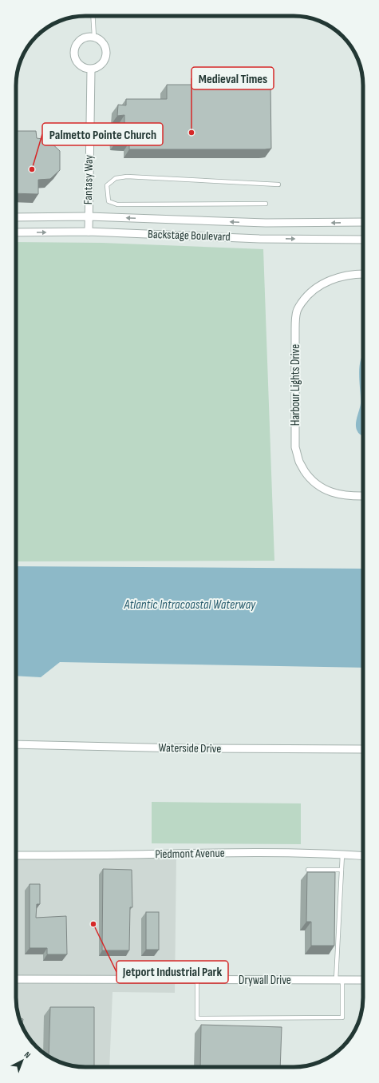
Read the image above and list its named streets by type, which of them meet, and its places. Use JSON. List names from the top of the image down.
{
  "streets": {
    "street": [
      "Fantasy Way",
      "Backstage Boulevard",
      "Harbour Lights Drive",
      "Waterside Drive",
      "Piedmont Avenue",
      "Drywall Drive"
    ]
  },
  "crossings": [
    ["Fantasy Way", "Backstage Boulevard"]
  ],
  "water": ["Atlantic Intracoastal Waterway"],
  "places": ["Medieval Times", "Palmetto Pointe Church", "Jetport Industrial Park"],
  "north": "top right"
}
